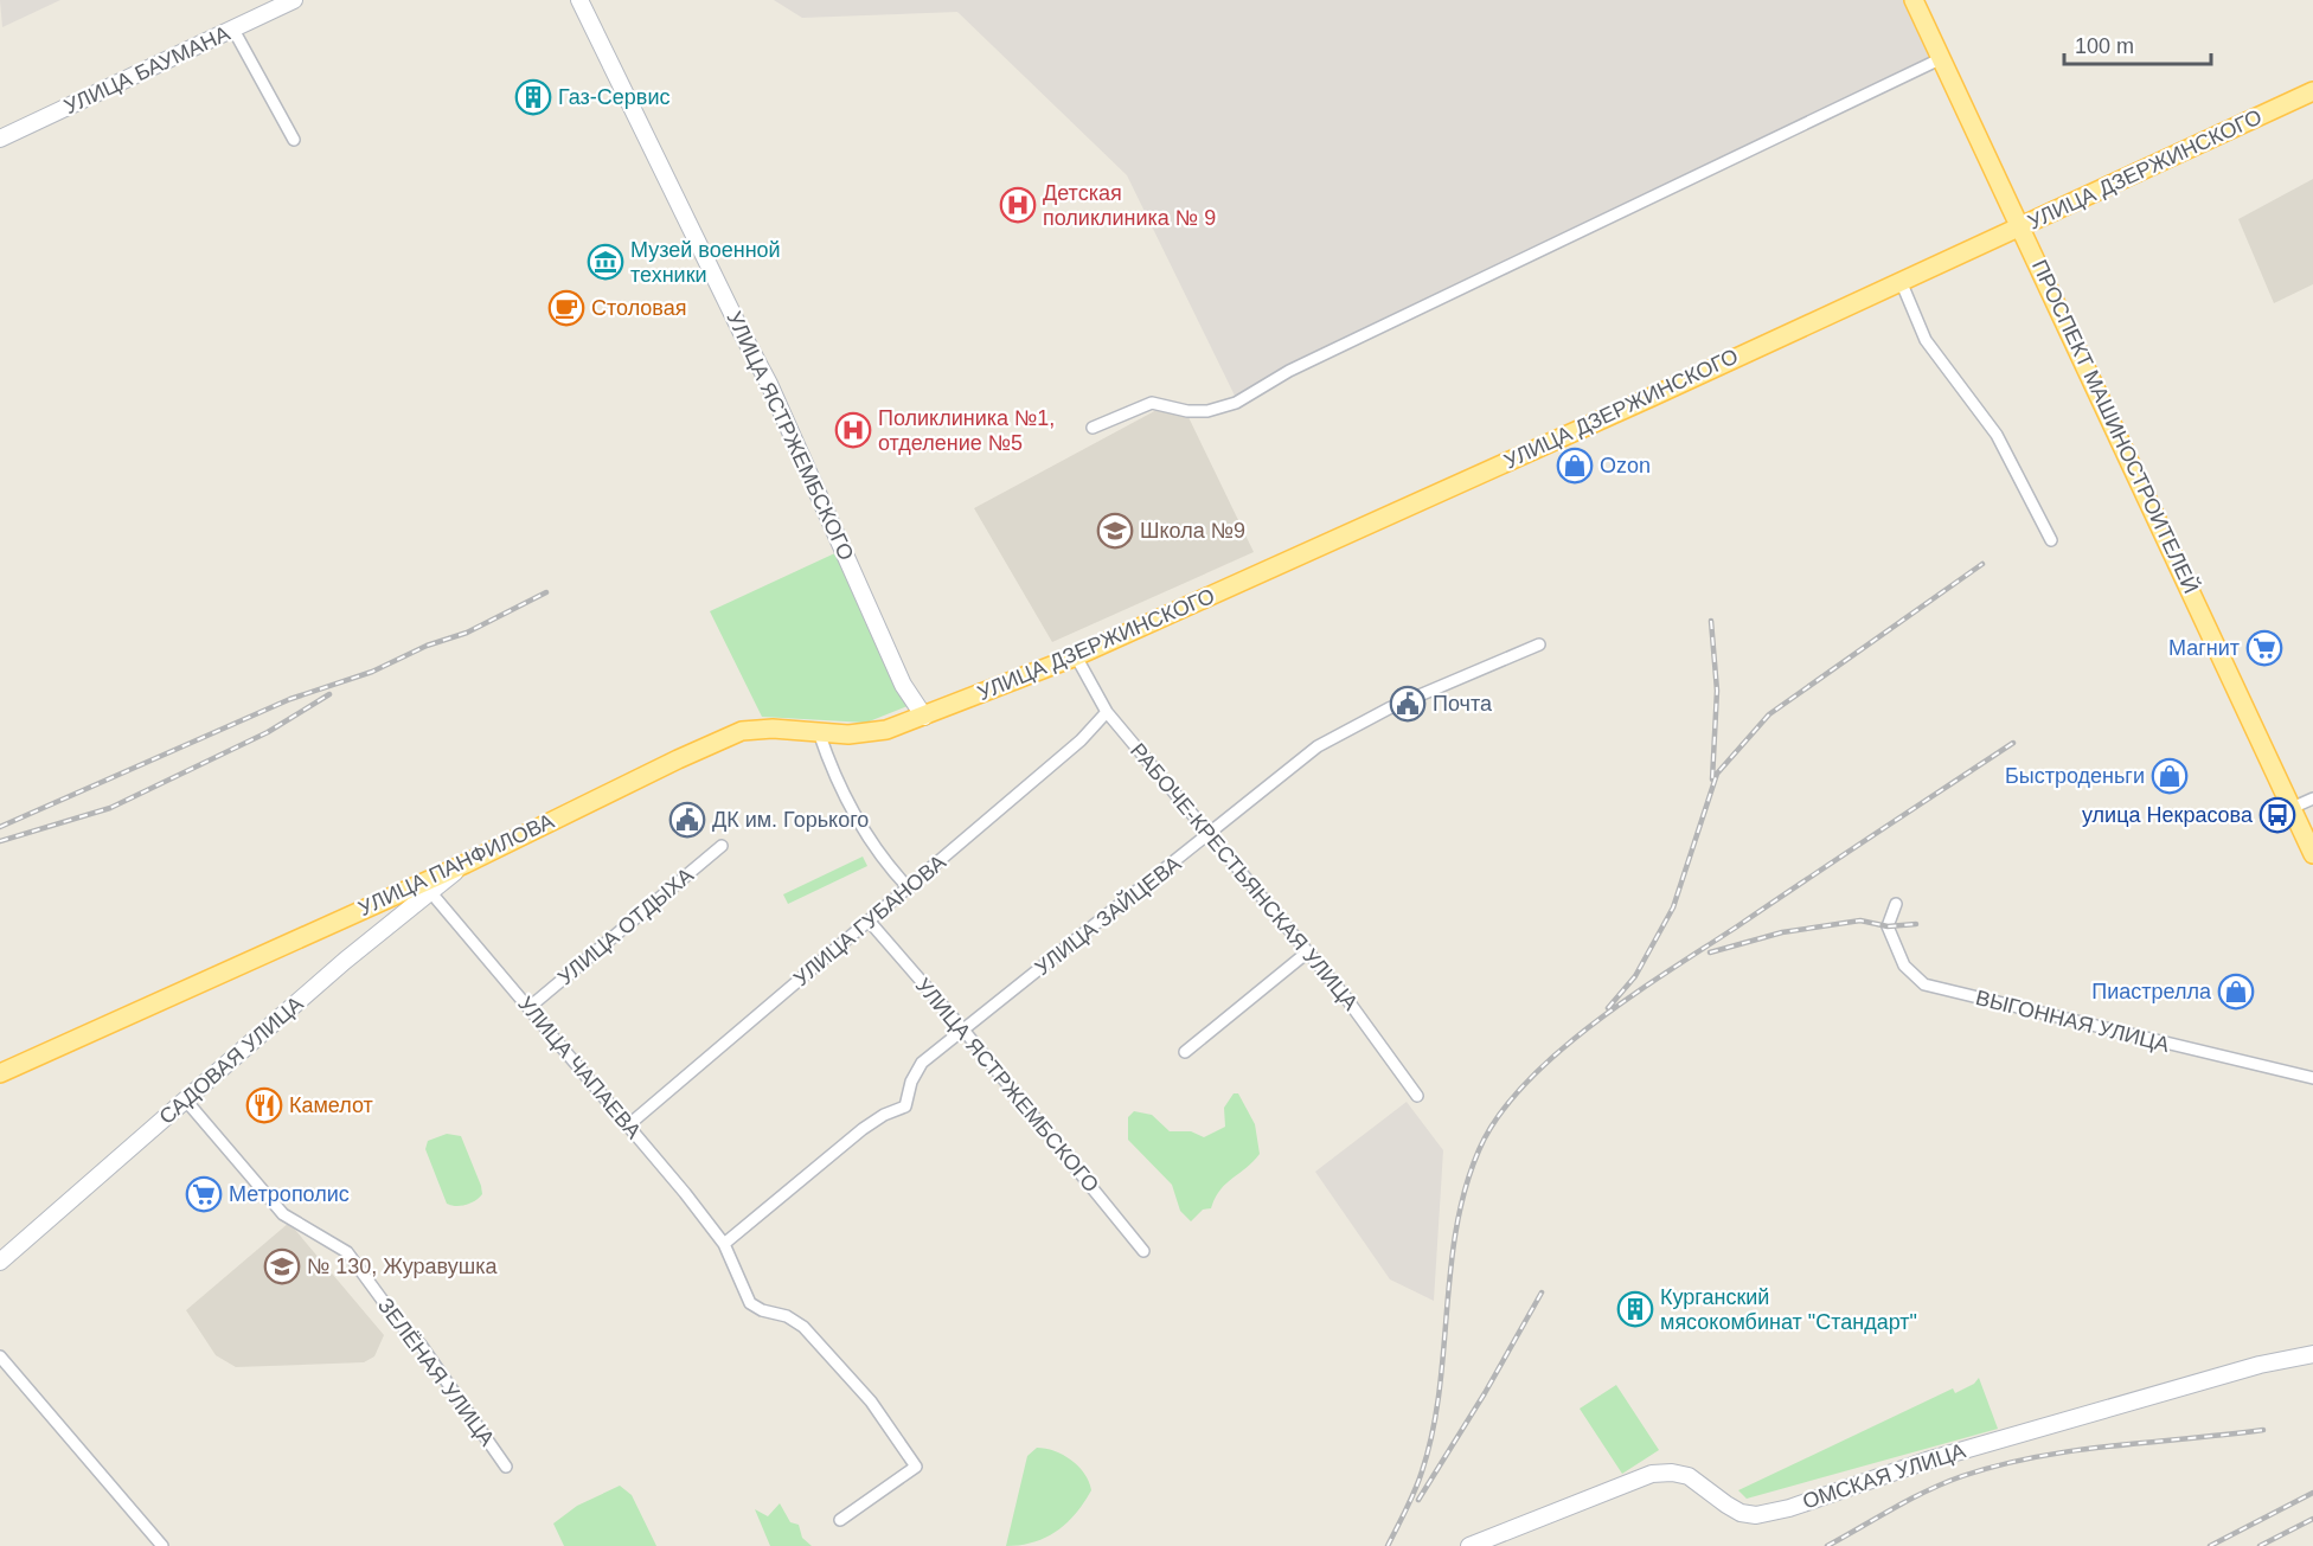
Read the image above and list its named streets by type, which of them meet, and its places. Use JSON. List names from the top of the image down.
{
  "streets": {
    "main road": [
      "УЛИЦА БАУМАНА",
      "УЛИЦА ДЗЕРЖИНСКОГО",
      "ПРОСПЕКТ МАШИНОСТРОИТЕЛЕЙ",
      "УЛИЦА ЯСТРЖЕМБСКОГО",
      "УЛИЦА ПАНФИЛОВА",
      "САДОВАЯ УЛИЦА",
      "ОМСКАЯ УЛИЦА"
    ],
    "street": [
      "РАБОЧЕ-КРЕСТЬЯНСКАЯ УЛИЦА",
      "УЛИЦА ЗАЙЦЕВА",
      "УЛИЦА ГУБАНОВА",
      "УЛИЦА ОТДЫХА",
      "ВЫГОННАЯ УЛИЦА",
      "УЛИЦА ЧАПАЕВА",
      "ЗЕЛЁНАЯ УЛИЦА"
    ]
  },
  "crossings": [
    ["УЛИЦА ДЗЕРЖИНСКОГО", "ПРОСПЕКТ МАШИНОСТРОИТЕЛЕЙ"],
    ["УЛИЦА ДЗЕРЖИНСКОГО", "УЛИЦА ЯСТРЖЕМБСКОГО"],
    ["УЛИЦА ДЗЕРЖИНСКОГО", "УЛИЦА ПАНФИЛОВА"],
    ["УЛИЦА ДЗЕРЖИНСКОГО", "РАБОЧЕ-КРЕСТЬЯНСКАЯ УЛИЦА"],
    ["УЛИЦА ЯСТРЖЕМБСКОГО", "УЛИЦА ПАНФИЛОВА"],
    ["УЛИЦА ЯСТРЖЕМБСКОГО", "УЛИЦА ЗАЙЦЕВА"],
    ["УЛИЦА ЯСТРЖЕМБСКОГО", "УЛИЦА ГУБАНОВА"],
    ["УЛИЦА ПАНФИЛОВА", "САДОВАЯ УЛИЦА"],
    ["УЛИЦА ПАНФИЛОВА", "УЛИЦА ЧАПАЕВА"],
    ["РАБОЧЕ-КРЕСТЬЯНСКАЯ УЛИЦА", "УЛИЦА ЗАЙЦЕВА"],
    ["РАБОЧЕ-КРЕСТЬЯНСКАЯ УЛИЦА", "УЛИЦА ГУБАНОВА"],
    ["УЛИЦА ЗАЙЦЕВА", "УЛИЦА ЧАПАЕВА"],
    ["УЛИЦА ГУБАНОВА", "УЛИЦА ЧАПАЕВА"],
    ["УЛИЦА ОТДЫХА", "УЛИЦА ЧАПАЕВА"],
    ["САДОВАЯ УЛИЦА", "УЛИЦА ЧАПАЕВА"],
    ["САДОВАЯ УЛИЦА", "ЗЕЛЁНАЯ УЛИЦА"]
  ],
  "places": {
    "building": ["Газ-Сервис", "Курганский мясокомбинат \"Стандарт\""],
    "hospital": ["Детская поликлиника № 9", "Поликлиника №1, отделение №5"],
    "museum": ["Музей военной техники"],
    "cafe": ["Столовая"],
    "shop": ["Ozon", "Быстроденьги", "Пиастрелла"],
    "school or university": ["Школа №9", "№ 130, Журавушка"],
    "supermarket": ["Магнит", "Метрополис"],
    "public building": ["Почта", "ДК им. Горького"],
    "bus stop": ["улица Некрасова"],
    "restaurant": ["Камелот"]
  },
  "scale_bar": "100 m"
}
